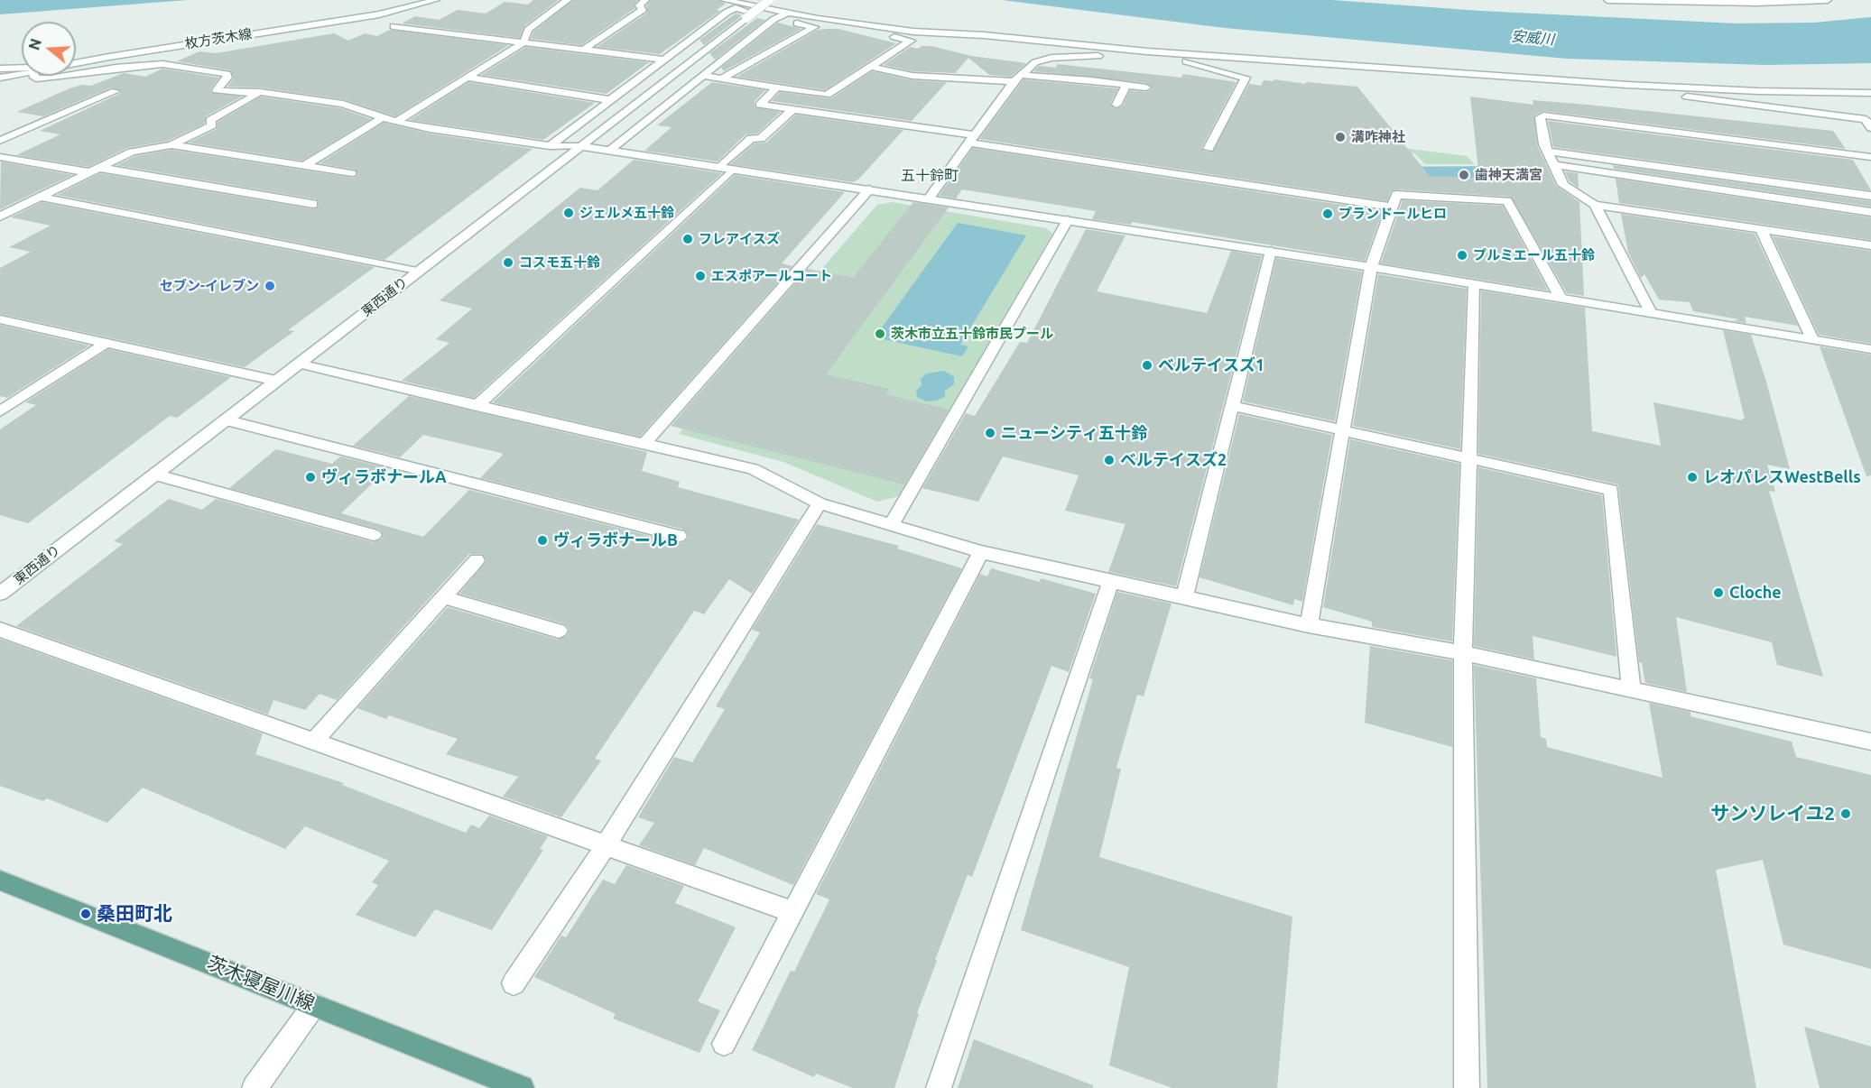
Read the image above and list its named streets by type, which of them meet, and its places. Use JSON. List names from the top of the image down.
{
  "streets": {
    "main road": ["茨木寝屋川線"],
    "street": ["枚方茨木線", "東西通り"]
  },
  "districts": ["五十鈴町"],
  "water": ["安威川"],
  "places": [
    "溝咋神社",
    "歯神天満宮",
    "ジェルメ五十鈴",
    "プランドールヒロ",
    "フレアイスズ",
    "プルミエール五十鈴",
    "コスモ五十鈴",
    "エスポアールコート",
    "セブン-イレブン",
    "茨木市立五十鈴市民プール",
    "ベルテイスズ1",
    "ニューシティ五十鈴",
    "ベルテイスズ2",
    "ヴィラボナールA",
    "レオパレスWestBells",
    "ヴィラボナールB",
    "Cloche",
    "サンソレイユ2",
    "桑田町北"
  ],
  "north": "left"
}
